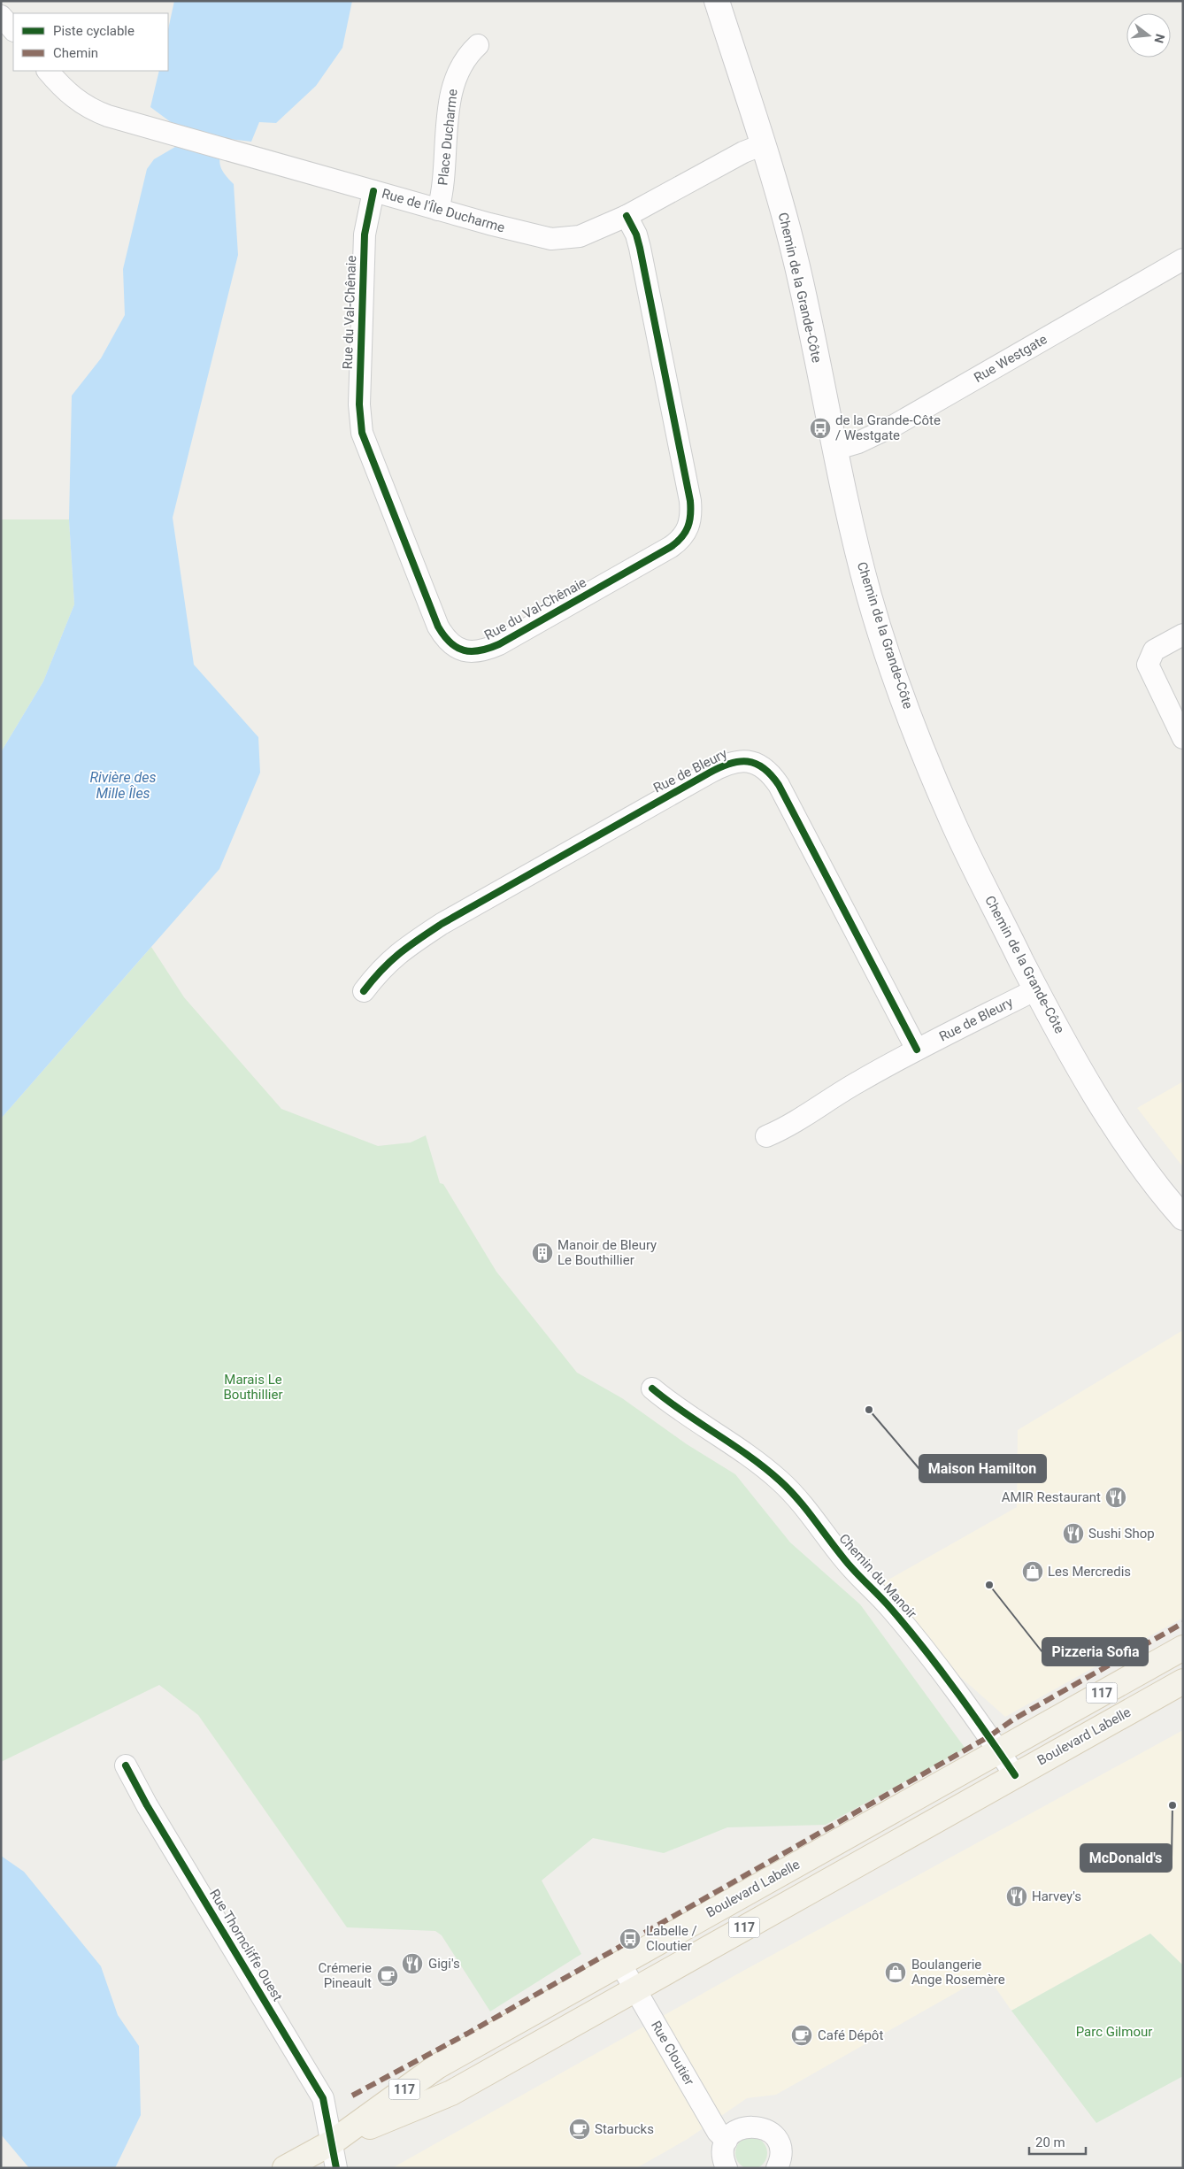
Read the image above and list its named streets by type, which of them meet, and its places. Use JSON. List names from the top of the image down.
{
  "streets": {
    "main road": ["Chemin de la Grande-Côte", "117", "Boulevard Labelle"],
    "street": [
      "Place Ducharme",
      "Rue de l'Île Ducharme",
      "Rue du Val-Chênaie",
      "Rue Westgate",
      "Rue de Bleury",
      "Chemin du Manoir",
      "Rue Thorncliffe Ouest",
      "Rue Cloutier"
    ]
  },
  "crossings": [
    ["Place Ducharme", "Rue de l'Île Ducharme"],
    ["Rue de l'Île Ducharme", "Chemin de la Grande-Côte"],
    ["Rue de l'Île Ducharme", "Rue du Val-Chênaie"],
    ["Chemin de la Grande-Côte", "Rue Westgate"],
    ["Chemin de la Grande-Côte", "Rue de Bleury"],
    ["Chemin du Manoir", "Boulevard Labelle"],
    ["Boulevard Labelle", "Rue Thorncliffe Ouest"],
    ["Boulevard Labelle", "Rue Cloutier"]
  ],
  "water": ["Rivière des Mille Îles"],
  "parks": ["Marais Le Bouthillier", "Parc Gilmour"],
  "places": {
    "bus stop": ["de la Grande-Côte / Westgate", "Labelle / Cloutier"],
    "building": ["Manoir de Bleury Le Bouthillier"],
    "other": ["Maison Hamilton", "Pizzeria Sofia", "McDonald's"],
    "restaurant": [
      "AMIR Restaurant",
      "Sushi Shop",
      "Harvey's",
      "Gigi's"
    ],
    "shop": ["Les Mercredis", "Boulangerie Ange Rosemère"],
    "cafe": ["Crémerie Pineault", "Café Dépôt", "Starbucks"]
  },
  "legend": ["Piste cyclable", "Chemin"],
  "scale_bar": "20 m",
  "north": "right"
}
